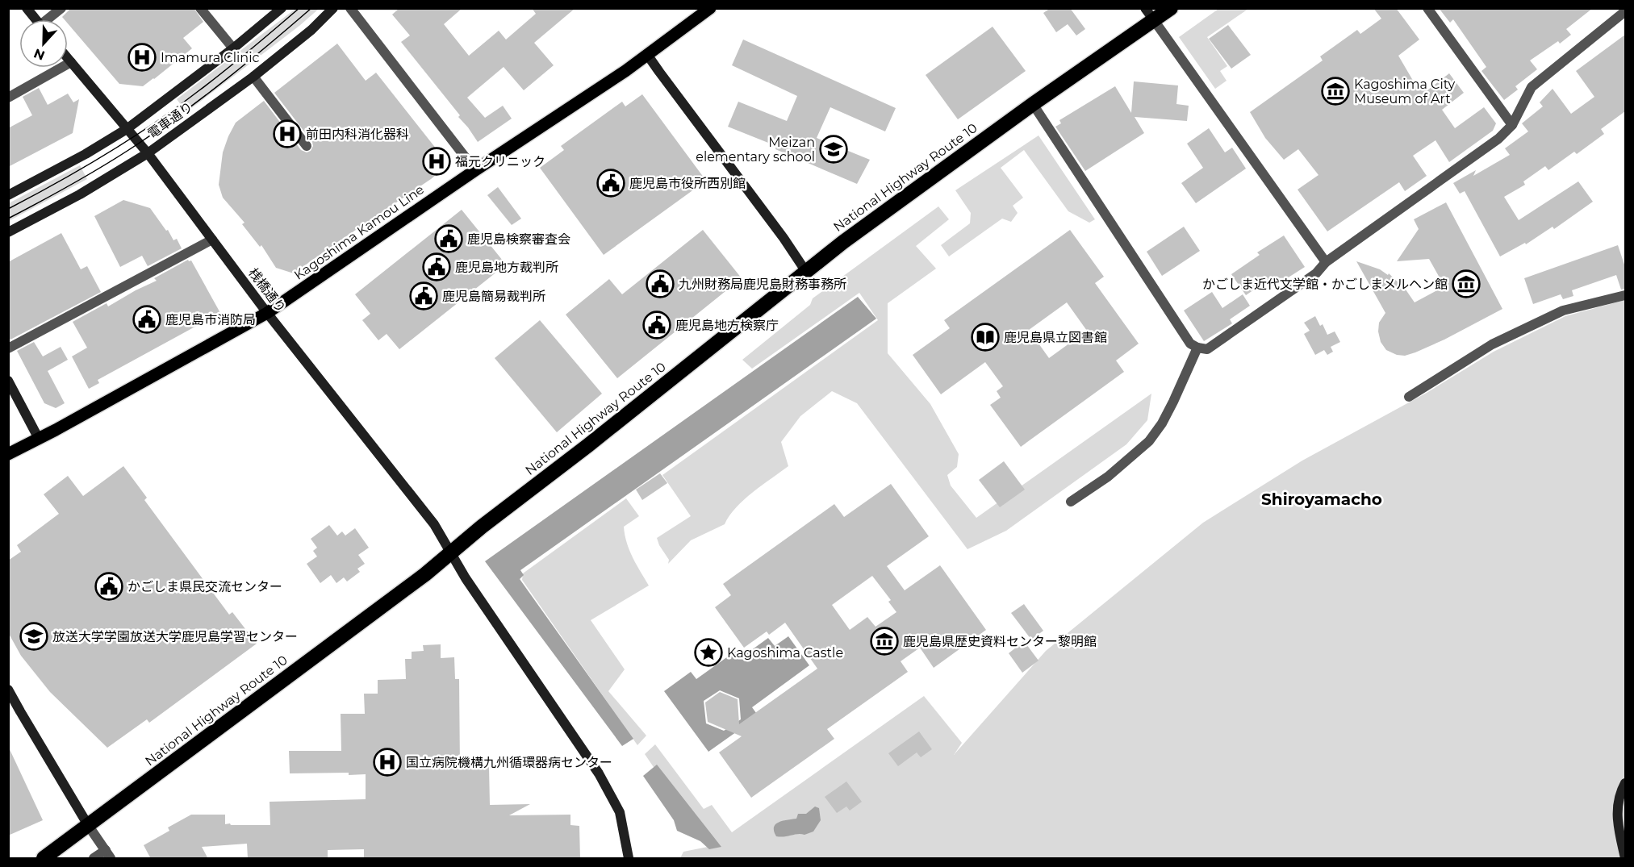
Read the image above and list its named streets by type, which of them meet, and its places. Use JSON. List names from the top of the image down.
{
  "streets": {
    "highway": ["National Highway Route 10"],
    "main road": ["Kagoshima Kamou Line"],
    "street": ["電車通り", "桟橋通り"]
  },
  "crossings": [
    ["電車通り", "桟橋通り"],
    ["National Highway Route 10", "桟橋通り"],
    ["Kagoshima Kamou Line", "桟橋通り"]
  ],
  "districts": ["Shiroyamacho"],
  "places": {
    "hospital": [
      "Imamura Clinic",
      "前田内科消化器科",
      "福元クリニック",
      "国立病院機構九州循環器病センター"
    ],
    "museum": ["Kagoshima City Museum of Art", "かごしま近代文学館・かごしまメルヘン館", "鹿児島県歴史資料センター黎明館"],
    "school or university": ["Meizan elementary school", "放送大学学園放送大学鹿児島学習センター"],
    "public building": [
      "鹿児島市役所西別館",
      "鹿児島検察審査会",
      "鹿児島地方裁判所",
      "九州財務局鹿児島財務事務所",
      "鹿児島簡易裁判所",
      "鹿児島市消防局",
      "鹿児島地方検察庁",
      "かごしま県民交流センター"
    ],
    "library": ["鹿児島県立図書館"],
    "place": ["Kagoshima Castle"]
  },
  "north": "bottom"
}
